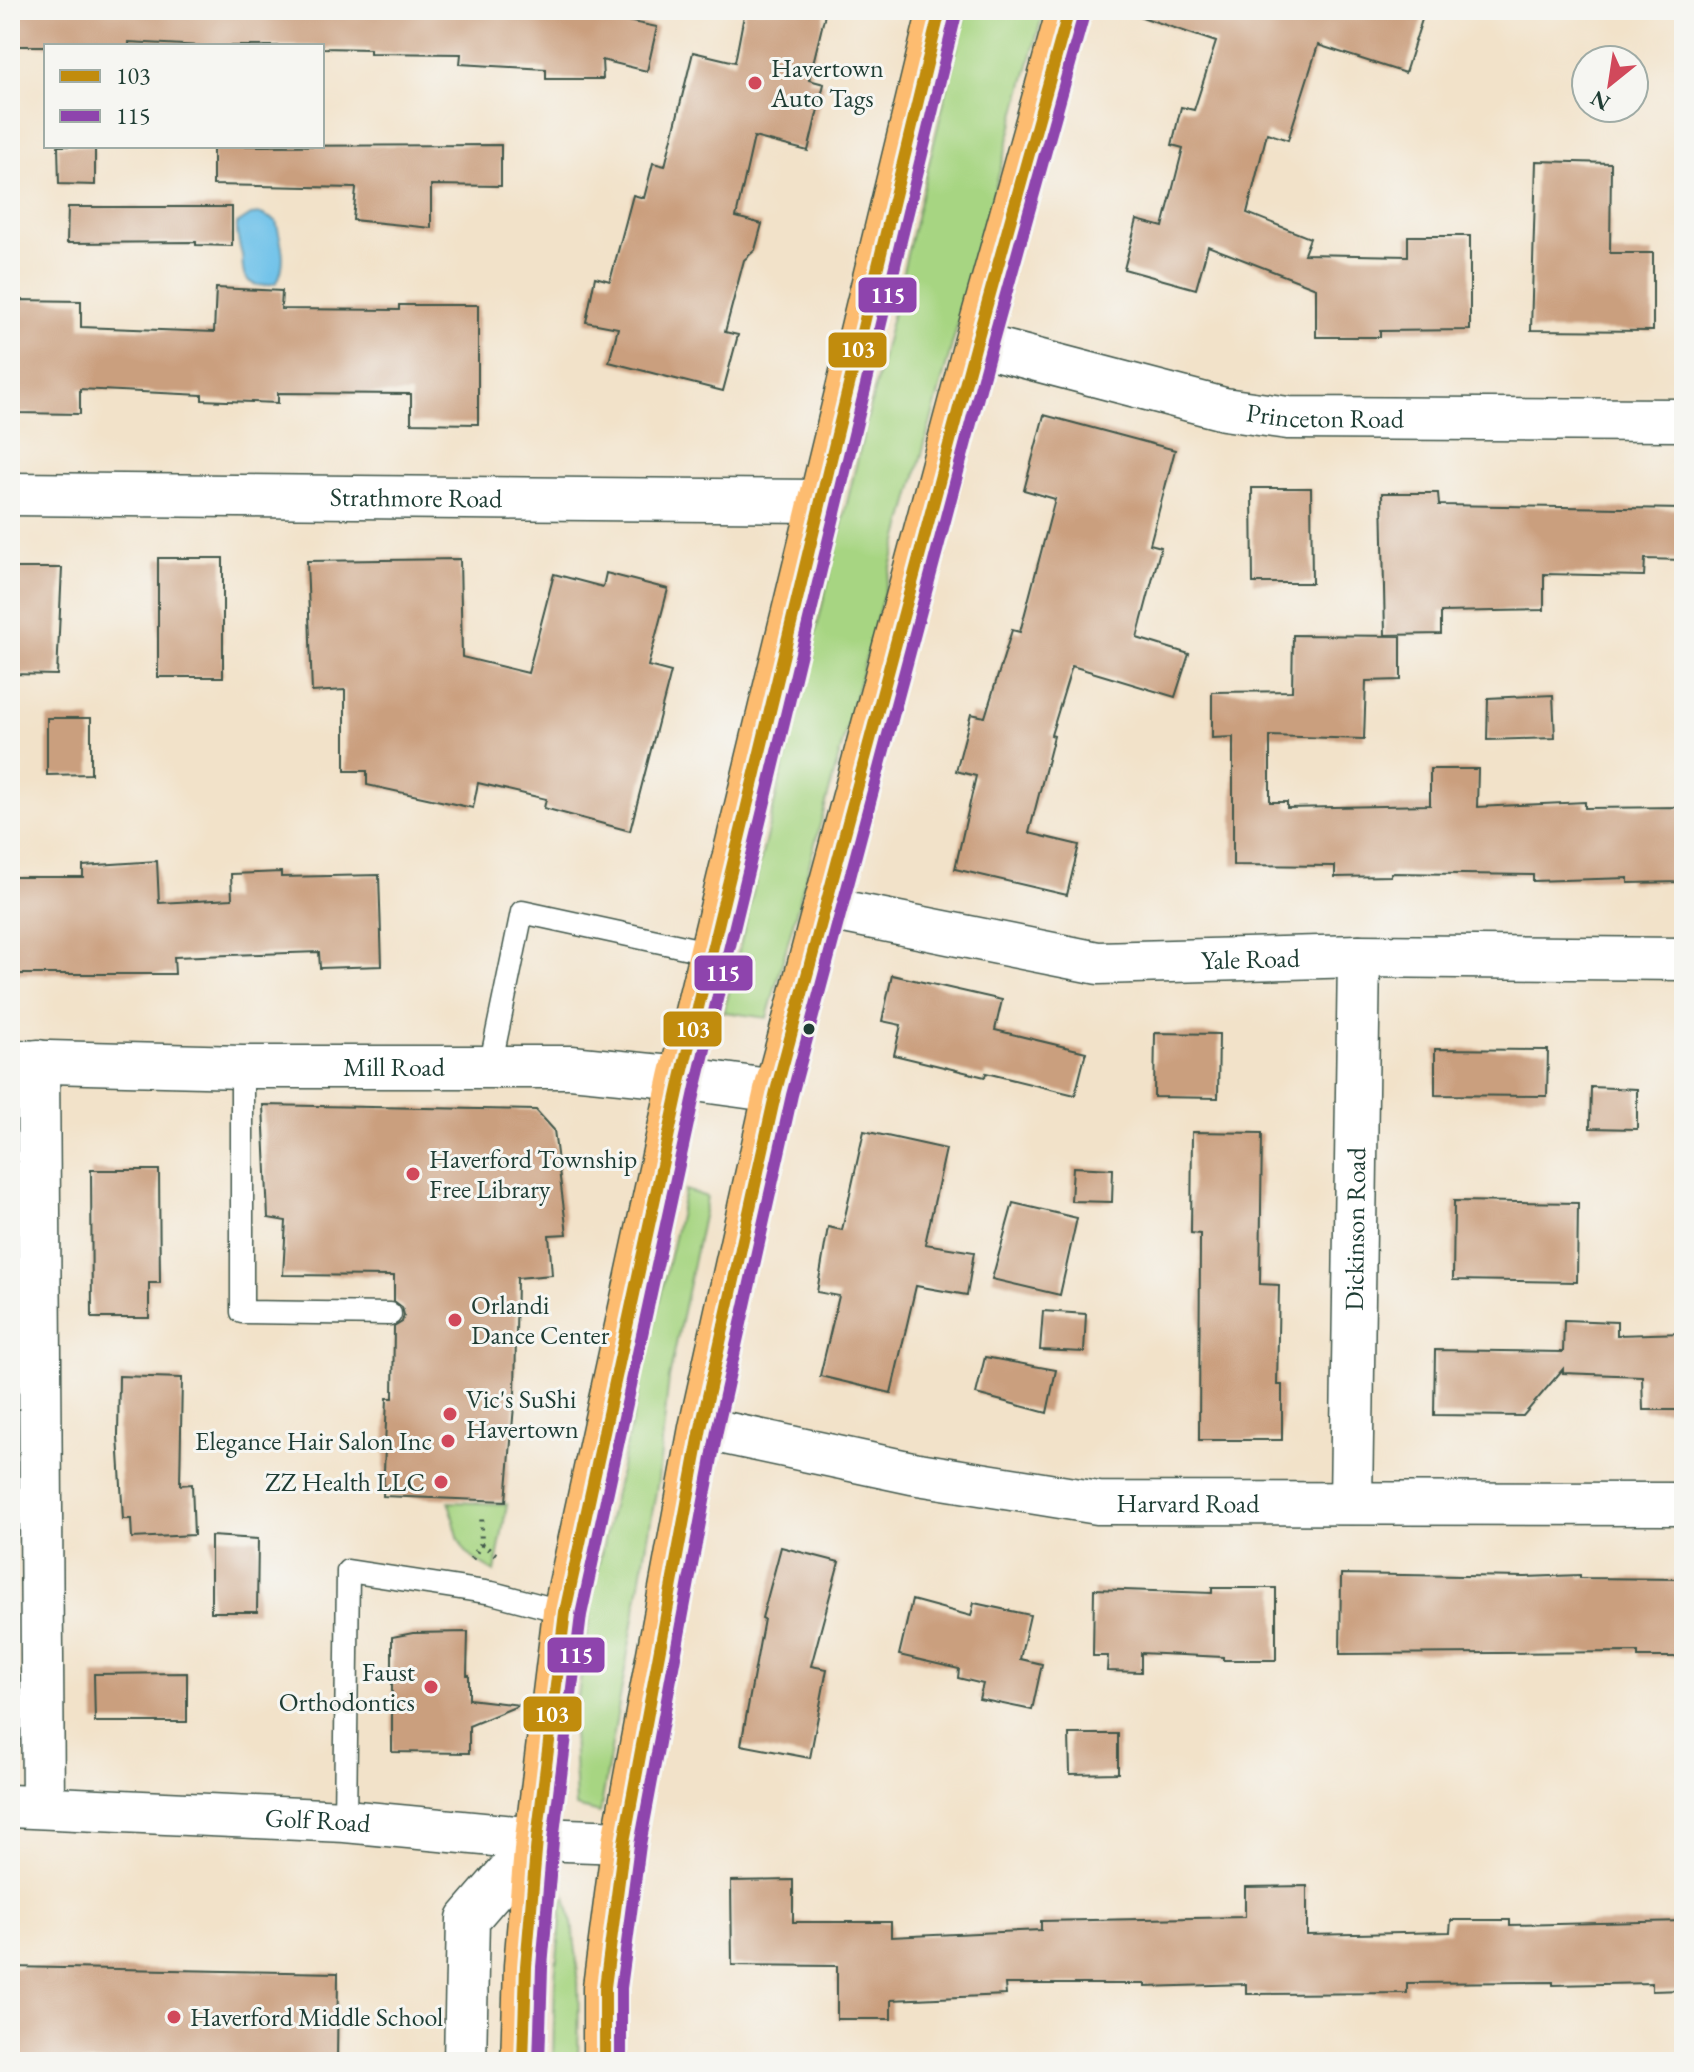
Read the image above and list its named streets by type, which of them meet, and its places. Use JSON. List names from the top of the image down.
{
  "streets": {
    "street": [
      "Princeton Road",
      "Strathmore Road",
      "Yale Road",
      "Mill Road",
      "Dickinson Road",
      "Harvard Road",
      "Golf Road"
    ]
  },
  "crossings": [
    ["Yale Road", "Dickinson Road"],
    ["Dickinson Road", "Harvard Road"]
  ],
  "places": [
    "Havertown Auto Tags",
    "Haverford Township Free Library",
    "Orlandi Dance Center",
    "Vic's SuShi Havertown",
    "Elegance Hair Salon Inc",
    "ZZ Health LLC",
    "Faust Orthodontics",
    "Haverford Middle School"
  ],
  "lines": ["transit line 103", "transit line 115"],
  "legend": ["103", "115"],
  "north": "bottom left"
}
